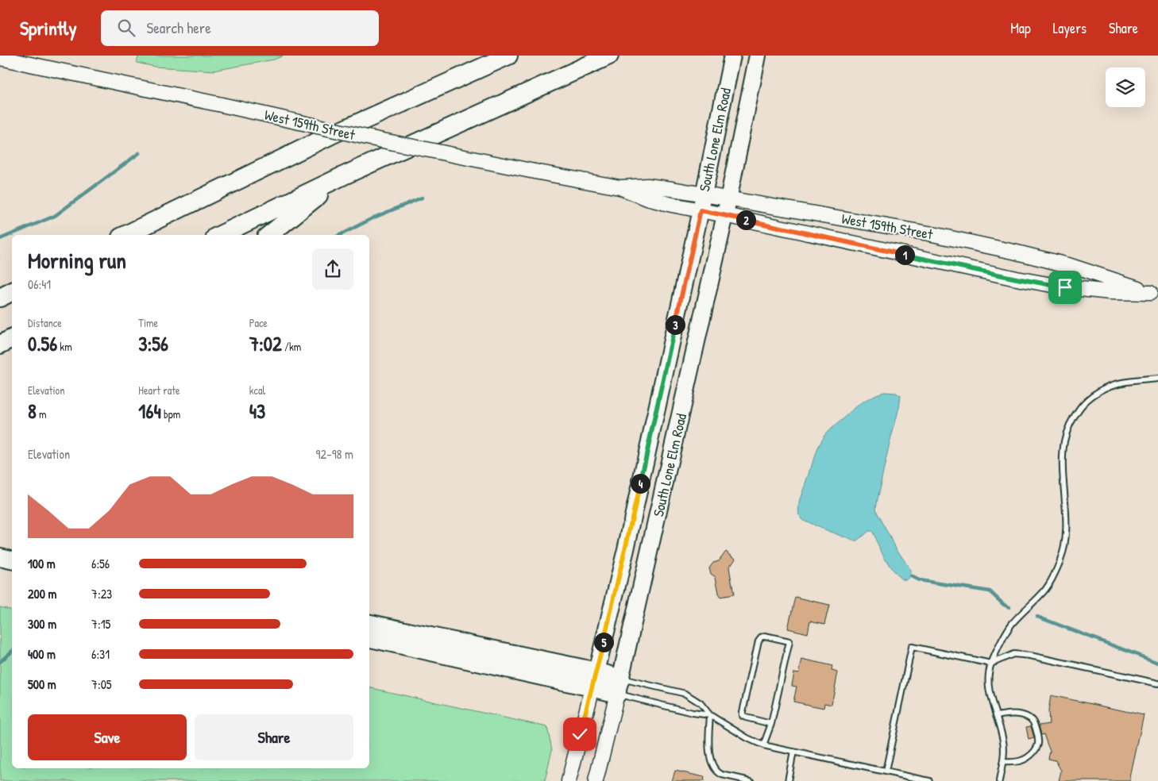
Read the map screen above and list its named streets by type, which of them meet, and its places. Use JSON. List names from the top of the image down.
{
  "streets": {
    "main road": ["South Lone Elm Road"],
    "street": ["West 159th Street"]
  },
  "crossings": [
    ["West 159th Street", "South Lone Elm Road"]
  ],
  "page": {
    "header": "Sprintly",
    "search": "Search here",
    "nav": ["Map", "Layers", "Share"],
    "pins": [
      "2",
      "1",
      "3",
      "4",
      "5"
    ],
    "heading": ["Morning run", "06:41"],
    "stats": [
      ["Distance", "0.56 km"],
      ["Time", "3:56"],
      ["Pace", "7:02 /km"],
      ["Elevation", "8 m"],
      ["Heart rate", "164 bpm"],
      ["kcal", "43"]
    ],
    "chart": ["Elevation", "92–98 m"],
    "list": [
      {
        "name": "100 m",
        "note": "6:56"
      },
      {
        "name": "200 m",
        "note": "7:23"
      },
      {
        "name": "300 m",
        "note": "7:15"
      },
      {
        "name": "400 m",
        "note": "6:31"
      },
      {
        "name": "500 m",
        "note": "7:05"
      }
    ],
    "buttons": ["Save", "Share"]
  }
}
